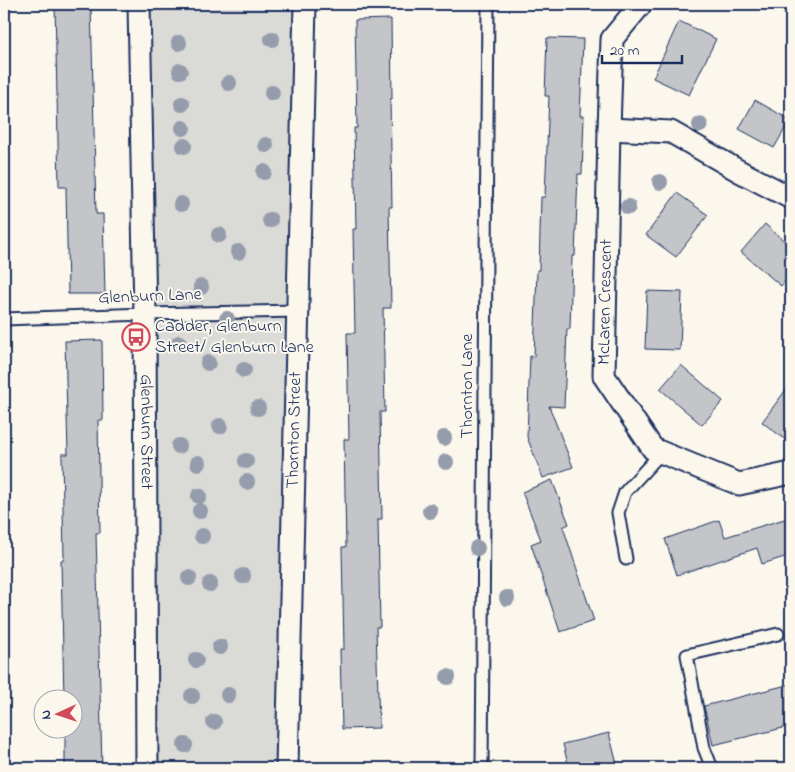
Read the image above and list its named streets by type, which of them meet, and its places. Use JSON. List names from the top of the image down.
{
  "streets": {
    "street": ["McLaren Crescent", "Glenburn Street", "Thornton Street"],
    "lane": ["Glenburn Lane", "Thornton Lane"]
  },
  "crossings": [
    ["Glenburn Lane", "Glenburn Street"],
    ["Glenburn Lane", "Thornton Street"]
  ],
  "places": {
    "bus stop": ["Cadder, Glenburn Street/ Glenburn Lane"]
  },
  "scale_bar": "20 m",
  "north": "left"
}
